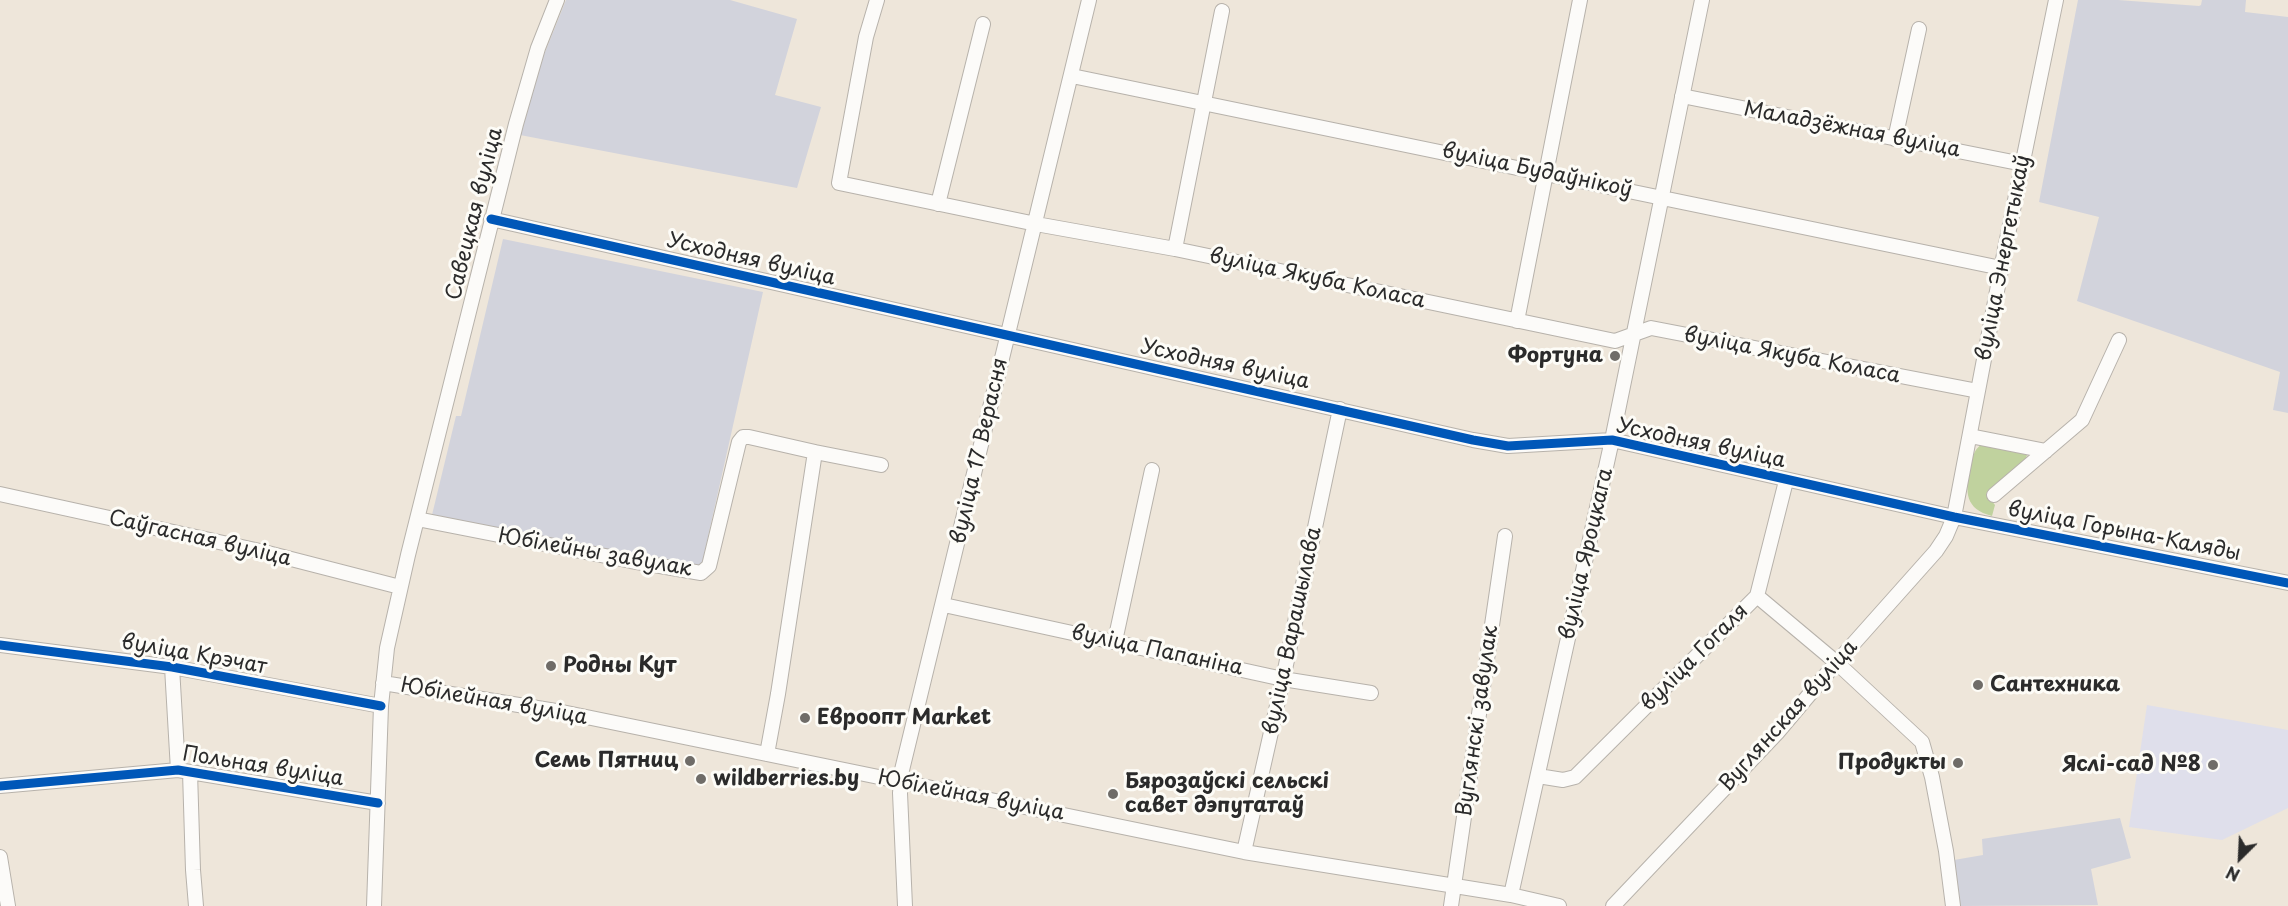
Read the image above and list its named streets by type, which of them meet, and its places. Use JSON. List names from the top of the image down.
{
  "streets": {
    "street": [
      "Маладзёжная вуліца",
      "вуліца Будаўнікоў",
      "Савецкая вуліца",
      "вуліца Энергетыкаў",
      "Усходняя вуліца",
      "вуліца Якуба Коласа",
      "вуліца 17 Верасня",
      "вуліца Горына-Каляды",
      "Саўгасная вуліца",
      "Юбілейны завулак",
      "вуліца Яроцкага",
      "вуліца Варашылава",
      "вуліца Папаніна",
      "вуліца Крэчат",
      "вуліца Гогаля",
      "Юбілейная вуліца",
      "Вуглянская вуліца",
      "Вуглянскі завулак",
      "Польная вуліца"
    ]
  },
  "crossings": [
    ["Маладзёжная вуліца", "вуліца Энергетыкаў"],
    ["Маладзёжная вуліца", "вуліца Яроцкага"],
    ["вуліца Будаўнікоў", "вуліца Энергетыкаў"],
    ["вуліца Будаўнікоў", "вуліца 17 Верасня"],
    ["вуліца Будаўнікоў", "вуліца Яроцкага"],
    ["Савецкая вуліца", "Усходняя вуліца"],
    ["Савецкая вуліца", "Саўгасная вуліца"],
    ["Савецкая вуліца", "Юбілейны завулак"],
    ["Савецкая вуліца", "вуліца Крэчат"],
    ["Савецкая вуліца", "Юбілейная вуліца"],
    ["Савецкая вуліца", "Польная вуліца"],
    ["вуліца Энергетыкаў", "Усходняя вуліца"],
    ["вуліца Энергетыкаў", "вуліца Якуба Коласа"],
    ["вуліца Энергетыкаў", "вуліца Горына-Каляды"],
    ["вуліца Энергетыкаў", "Вуглянская вуліца"],
    ["Усходняя вуліца", "вуліца 17 Верасня"],
    ["Усходняя вуліца", "вуліца Горына-Каляды"],
    ["Усходняя вуліца", "вуліца Яроцкага"],
    ["Усходняя вуліца", "вуліца Варашылава"],
    ["Усходняя вуліца", "вуліца Гогаля"],
    ["Усходняя вуліца", "Вуглянская вуліца"],
    ["вуліца Якуба Коласа", "вуліца 17 Верасня"],
    ["вуліца Якуба Коласа", "вуліца Яроцкага"],
    ["вуліца 17 Верасня", "вуліца Папаніна"],
    ["вуліца 17 Верасня", "Юбілейная вуліца"],
    ["вуліца Горына-Каляды", "Вуглянская вуліца"],
    ["вуліца Яроцкага", "вуліца Гогаля"],
    ["вуліца Яроцкага", "Юбілейная вуліца"],
    ["вуліца Варашылава", "вуліца Папаніна"],
    ["вуліца Варашылава", "Юбілейная вуліца"],
    ["Юбілейная вуліца", "Вуглянскі завулак"]
  ],
  "places": [
    "Фортуна",
    "Родны Кут",
    "Сантехника",
    "Евроопт Market",
    "Семь Пятниц",
    "Продукты",
    "Яслі-сад №8",
    "wildberries.by",
    "Бярозаўскі сельскі савет дэпутатаў"
  ],
  "north": "bottom left"
}
